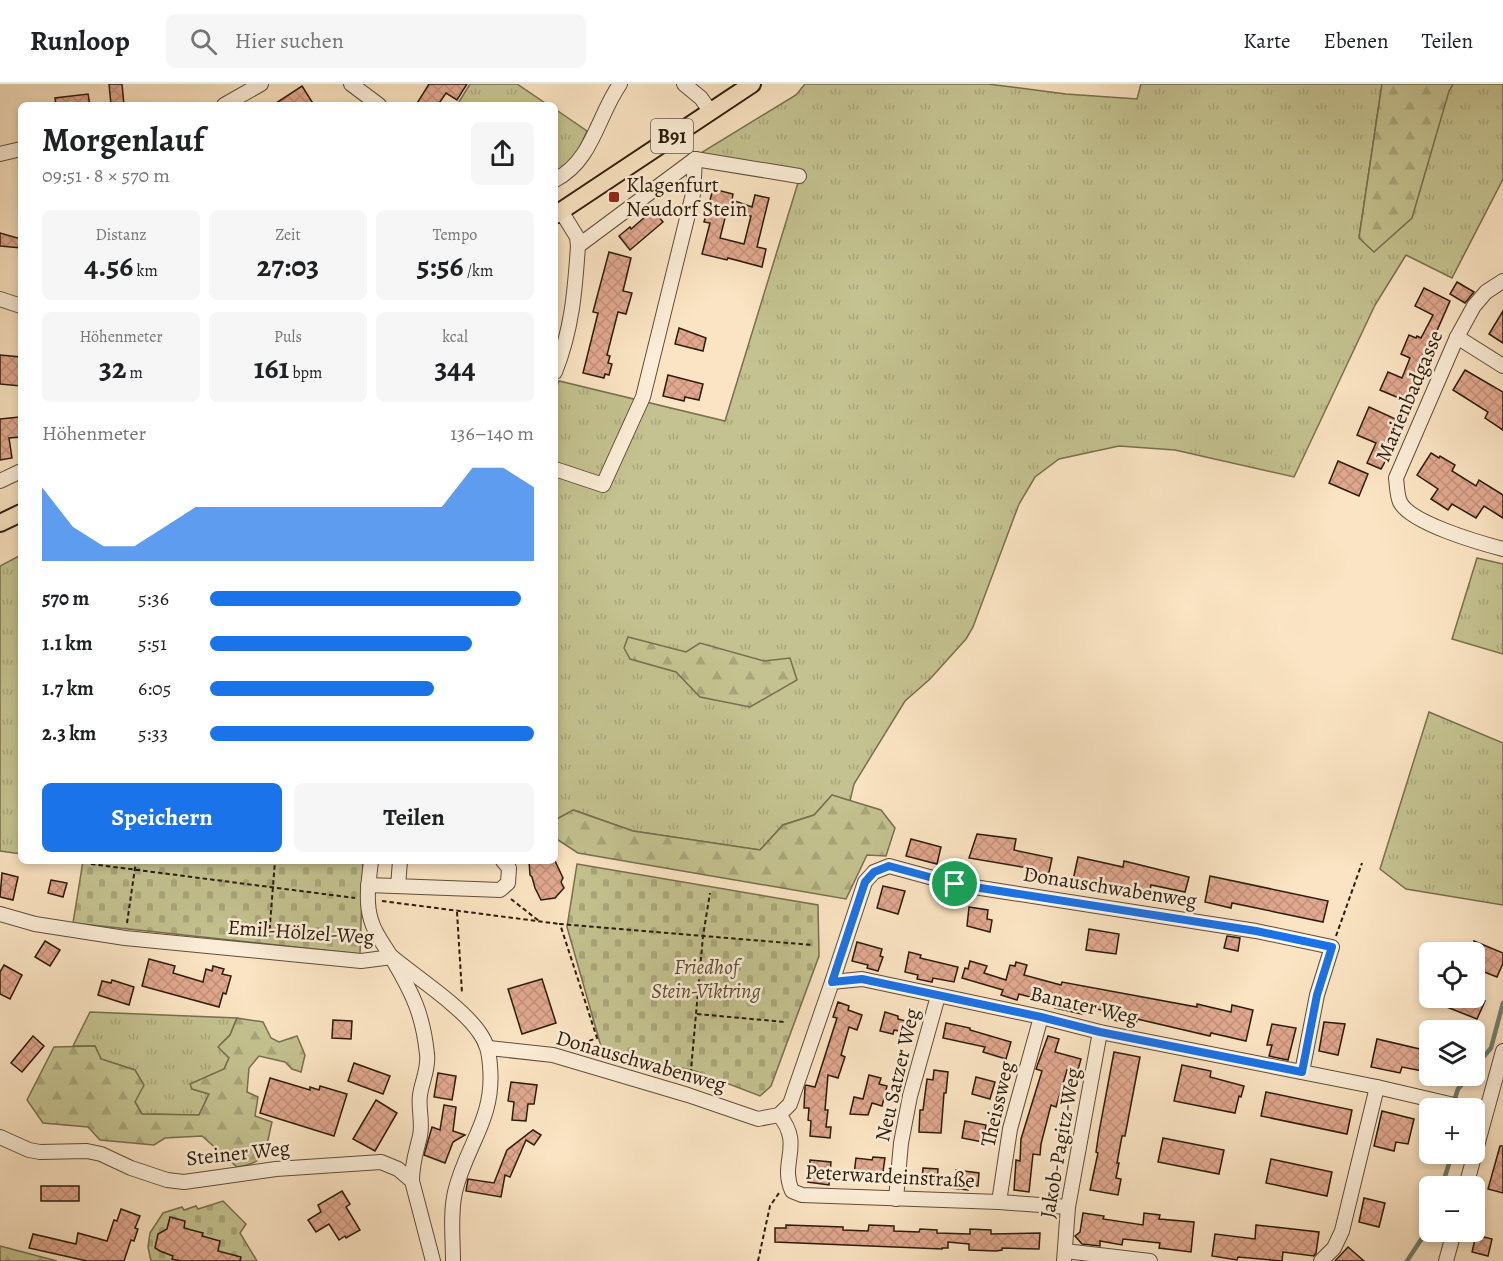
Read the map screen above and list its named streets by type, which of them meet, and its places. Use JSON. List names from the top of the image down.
{
  "streets": {
    "main road": ["B91"],
    "street": [
      "Marienbadgasse",
      "Donauschwabenweg",
      "Emil-Hölzel-Weg",
      "Banater Weg",
      "Neu Satzer Weg",
      "Theissweg",
      "Jakob-Pagitz-Weg",
      "Steiner Weg",
      "Peterwardeinstraße"
    ]
  },
  "crossings": [
    ["Donauschwabenweg", "Emil-Hölzel-Weg"],
    ["Donauschwabenweg", "Banater Weg"],
    ["Donauschwabenweg", "Peterwardeinstraße"],
    ["Banater Weg", "Neu Satzer Weg"],
    ["Banater Weg", "Theissweg"],
    ["Banater Weg", "Jakob-Pagitz-Weg"],
    ["Neu Satzer Weg", "Peterwardeinstraße"],
    ["Theissweg", "Peterwardeinstraße"],
    ["Jakob-Pagitz-Weg", "Peterwardeinstraße"]
  ],
  "parks": ["Friedhof Stein-Viktring"],
  "places": {
    "transit": ["Klagenfurt Neudorf Stein"]
  },
  "page": {
    "header": "Runloop",
    "search": "Hier suchen",
    "nav": ["Karte", "Ebenen", "Teilen"],
    "heading": ["Morgenlauf", "09:51 · 8 × 570 m"],
    "stats": [
      ["Distanz", "4.56 km"],
      ["Zeit", "27:03"],
      ["Tempo", "5:56 /km"],
      ["Höhenmeter", "32 m"],
      ["Puls", "161 bpm"],
      ["kcal", "344"]
    ],
    "chart": ["Höhenmeter", "136–140 m"],
    "list": [
      {
        "name": "570 m",
        "note": "5:36"
      },
      {
        "name": "1.1 km",
        "note": "5:51"
      },
      {
        "name": "1.7 km",
        "note": "6:05"
      },
      {
        "name": "2.3 km",
        "note": "5:33"
      }
    ],
    "buttons": ["Speichern", "Teilen"],
    "map_buttons": ["+", "−"]
  }
}
